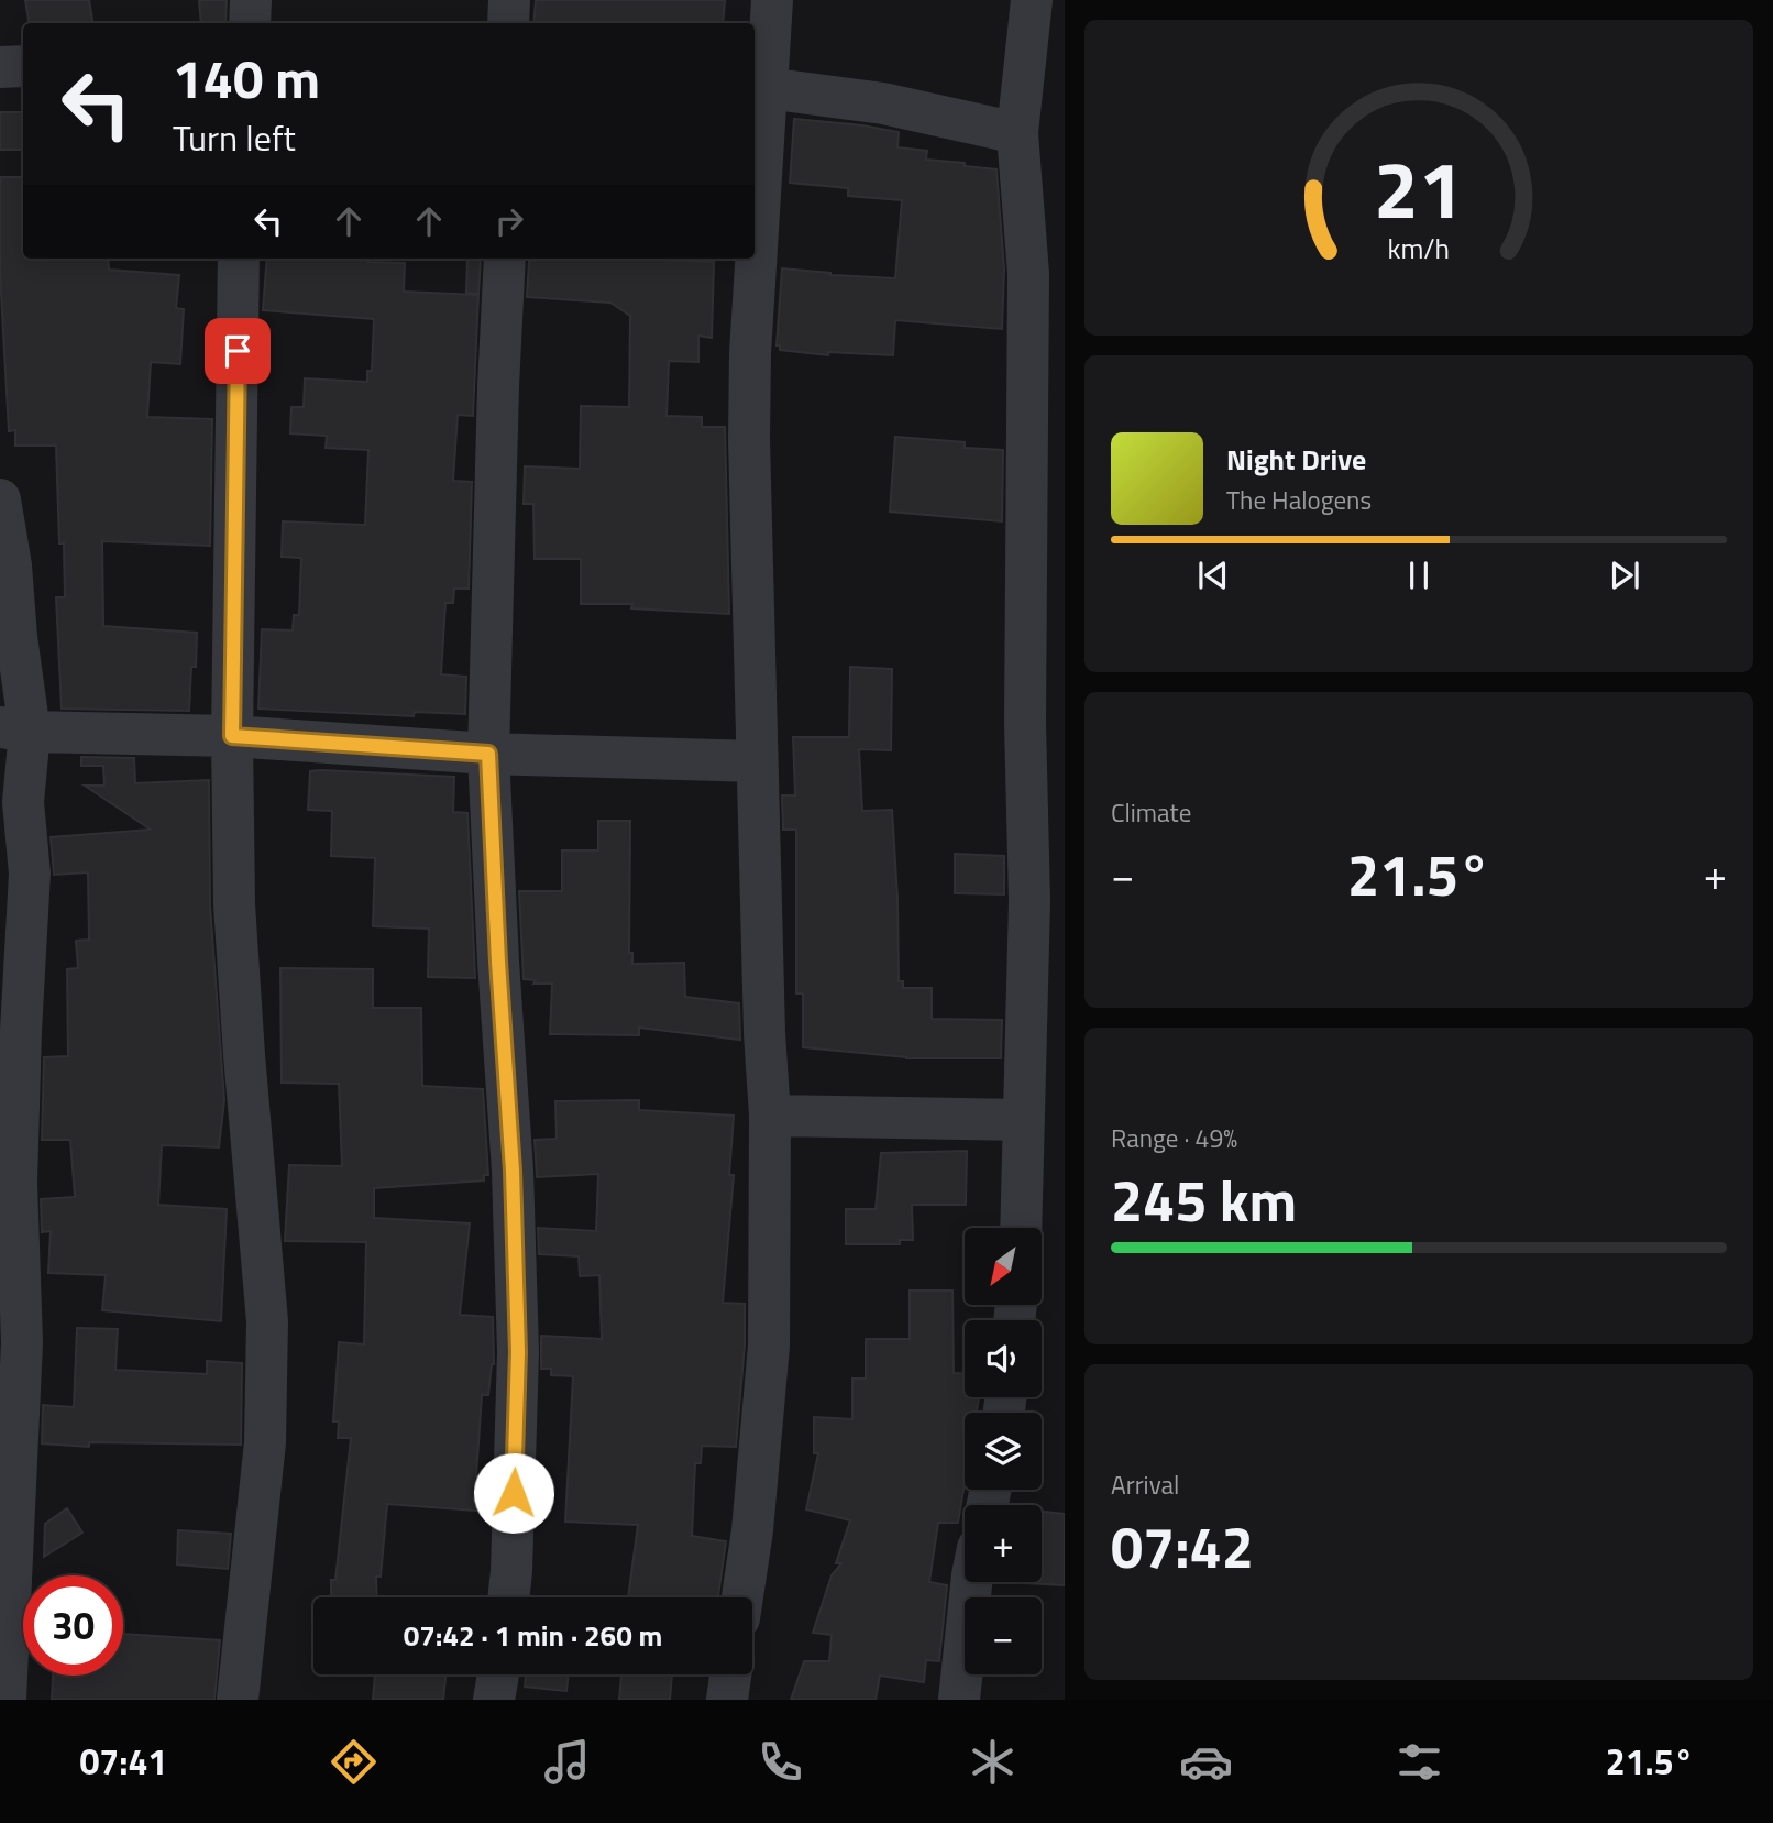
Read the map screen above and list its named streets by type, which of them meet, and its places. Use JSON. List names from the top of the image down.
{
  "north": "bottom left",
  "page": {
    "turn": ["140 m", "Turn left"],
    "song": ["Night Drive", "The Halogens"],
    "tile": [
      "Climate",
      ["Range · 49%", "245 km"],
      ["Arrival", "07:42"]
    ],
    "heat": ["−", "21.5°", "+"],
    "map_buttons": ["+", "−"],
    "limit": "30",
    "trip": "07:42 · 1 min · 260 m",
    "tabs": ["07:41", "21.5°"],
    "gauge": ["21", "km/h"]
  }
}
